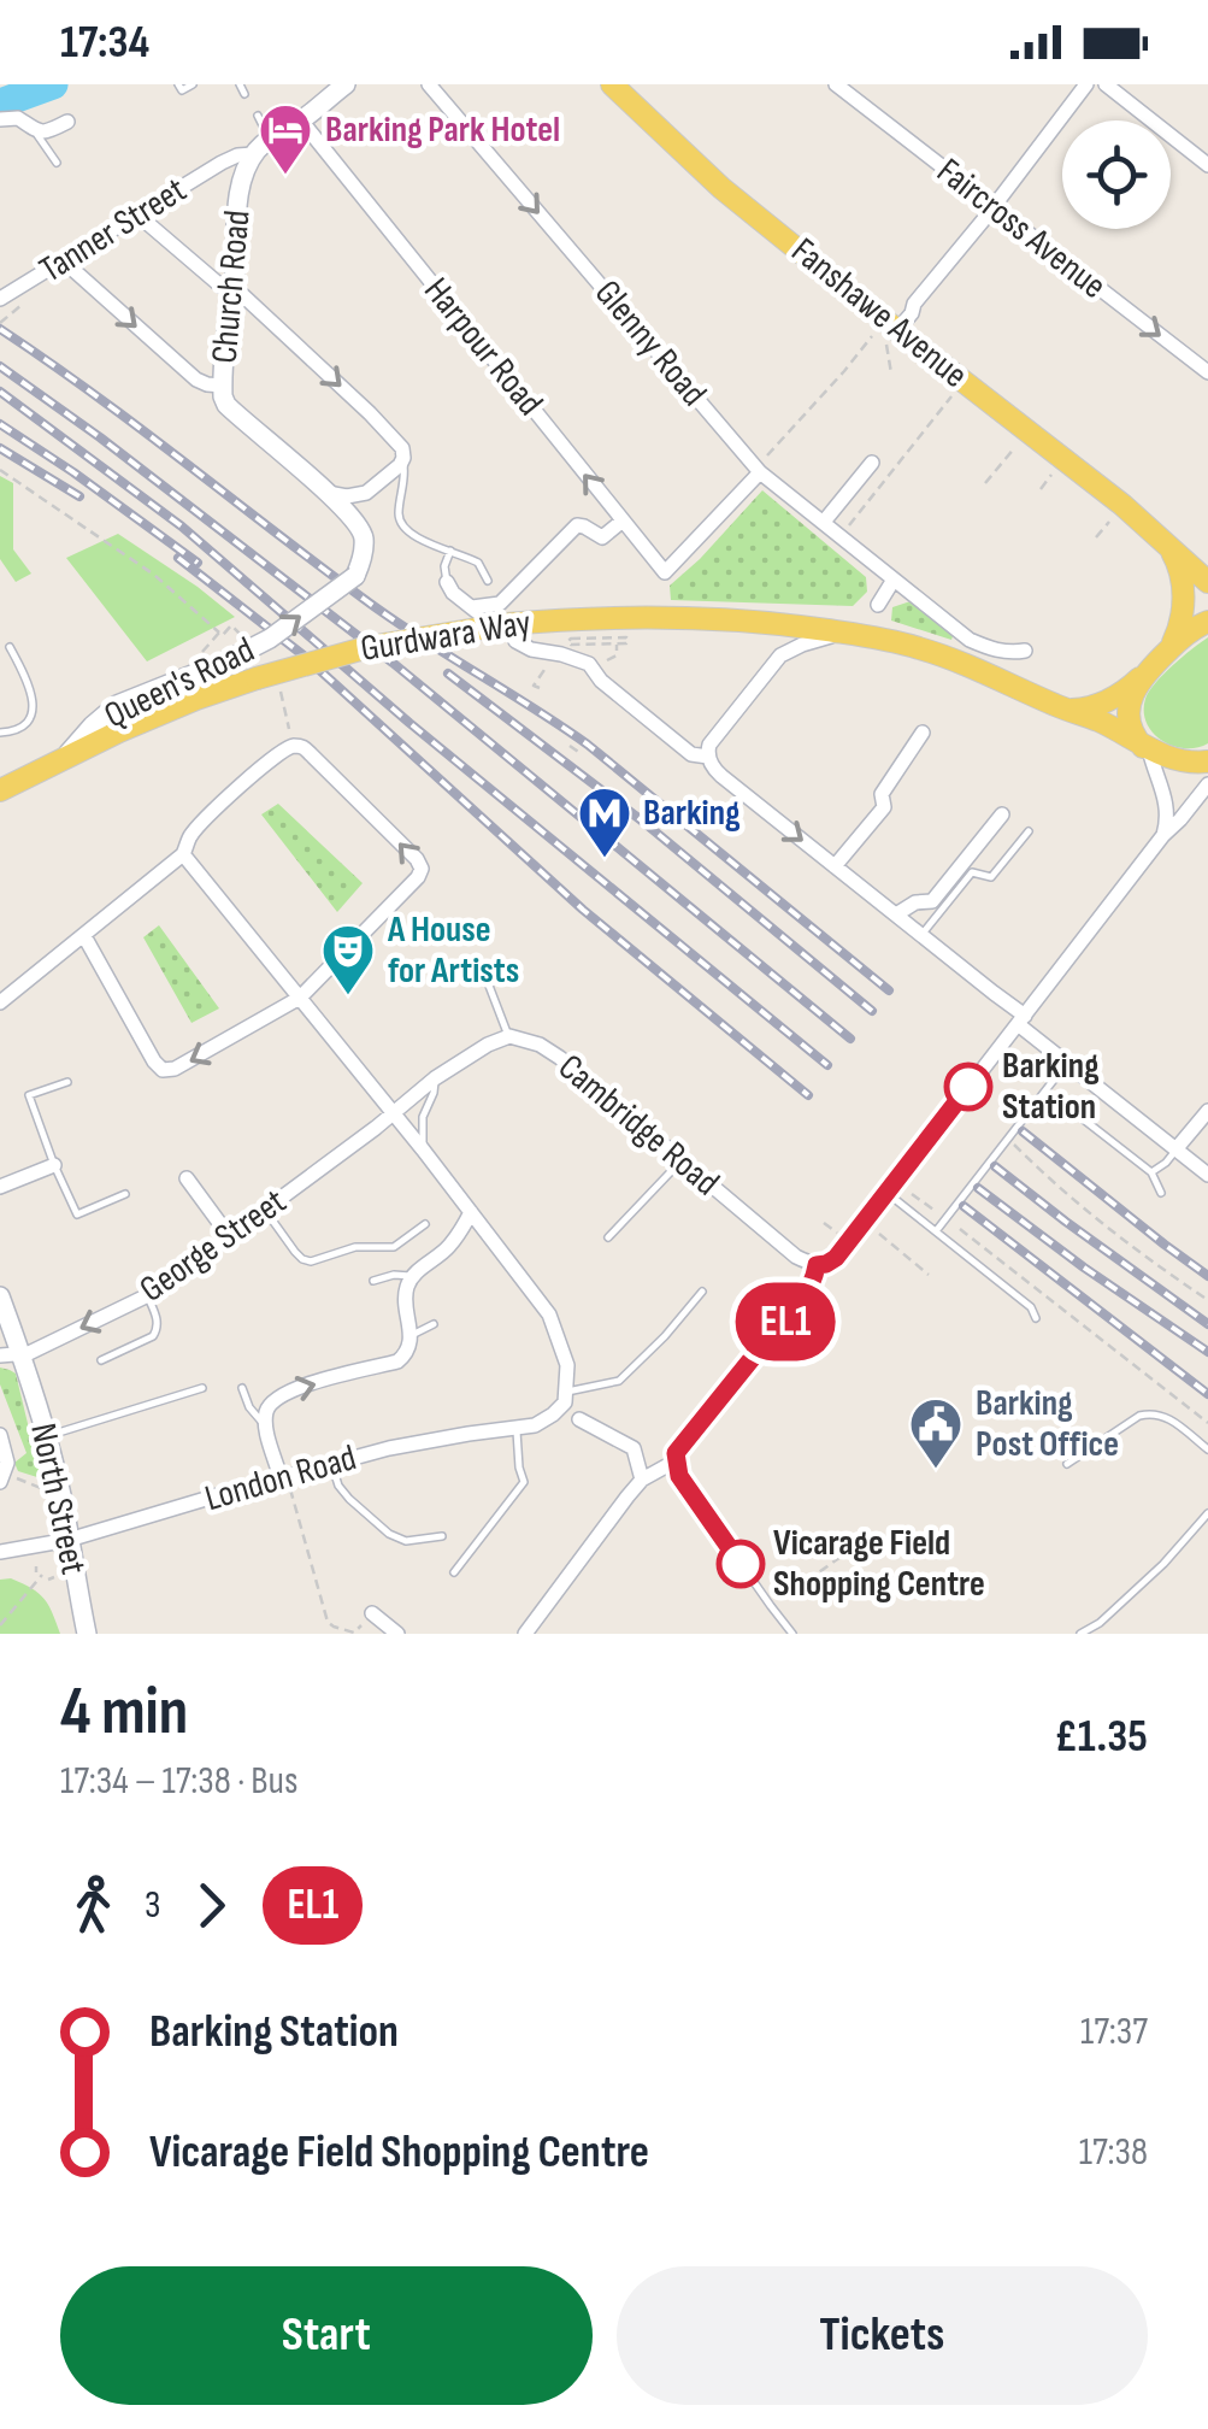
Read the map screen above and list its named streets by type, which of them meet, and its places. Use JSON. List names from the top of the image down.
{
  "streets": {
    "main road": ["Fanshawe Avenue", "Gurdwara Way"],
    "street": [
      "Faircross Avenue",
      "Tanner Street",
      "Church Road",
      "Glenny Road",
      "Harpour Road",
      "Queen's Road",
      "Cambridge Road",
      "George Street",
      "London Road",
      "North Street"
    ]
  },
  "crossings": [
    ["Tanner Street", "Church Road"],
    ["Tanner Street", "Harpour Road"],
    ["Church Road", "Queen's Road"],
    ["Glenny Road", "Harpour Road"],
    ["Gurdwara Way", "Queen's Road"],
    ["George Street", "North Street"],
    ["London Road", "North Street"]
  ],
  "one_way": ["Faircross Avenue", "Glenny Road", "Harpour Road"],
  "places": {
    "hotel": ["Barking Park Hotel"],
    "metro station": ["Barking"],
    "theatre": ["A House for Artists"],
    "other": ["Barking Station", "Vicarage Field Shopping Centre"],
    "public building": ["Barking Post Office"]
  },
  "lines": ["bus line EL1"],
  "page": {
    "status": "17:34",
    "on_map": "EL1",
    "heading": ["4 min", "17:34 – 17:38 · Bus", "£1.35"],
    "legs": ["3", "EL1"],
    "list": [
      {
        "name": "Barking Station",
        "value": "17:37"
      },
      {
        "name": "Vicarage Field Shopping Centre",
        "value": "17:38"
      }
    ],
    "buttons": ["Start", "Tickets"]
  }
}
